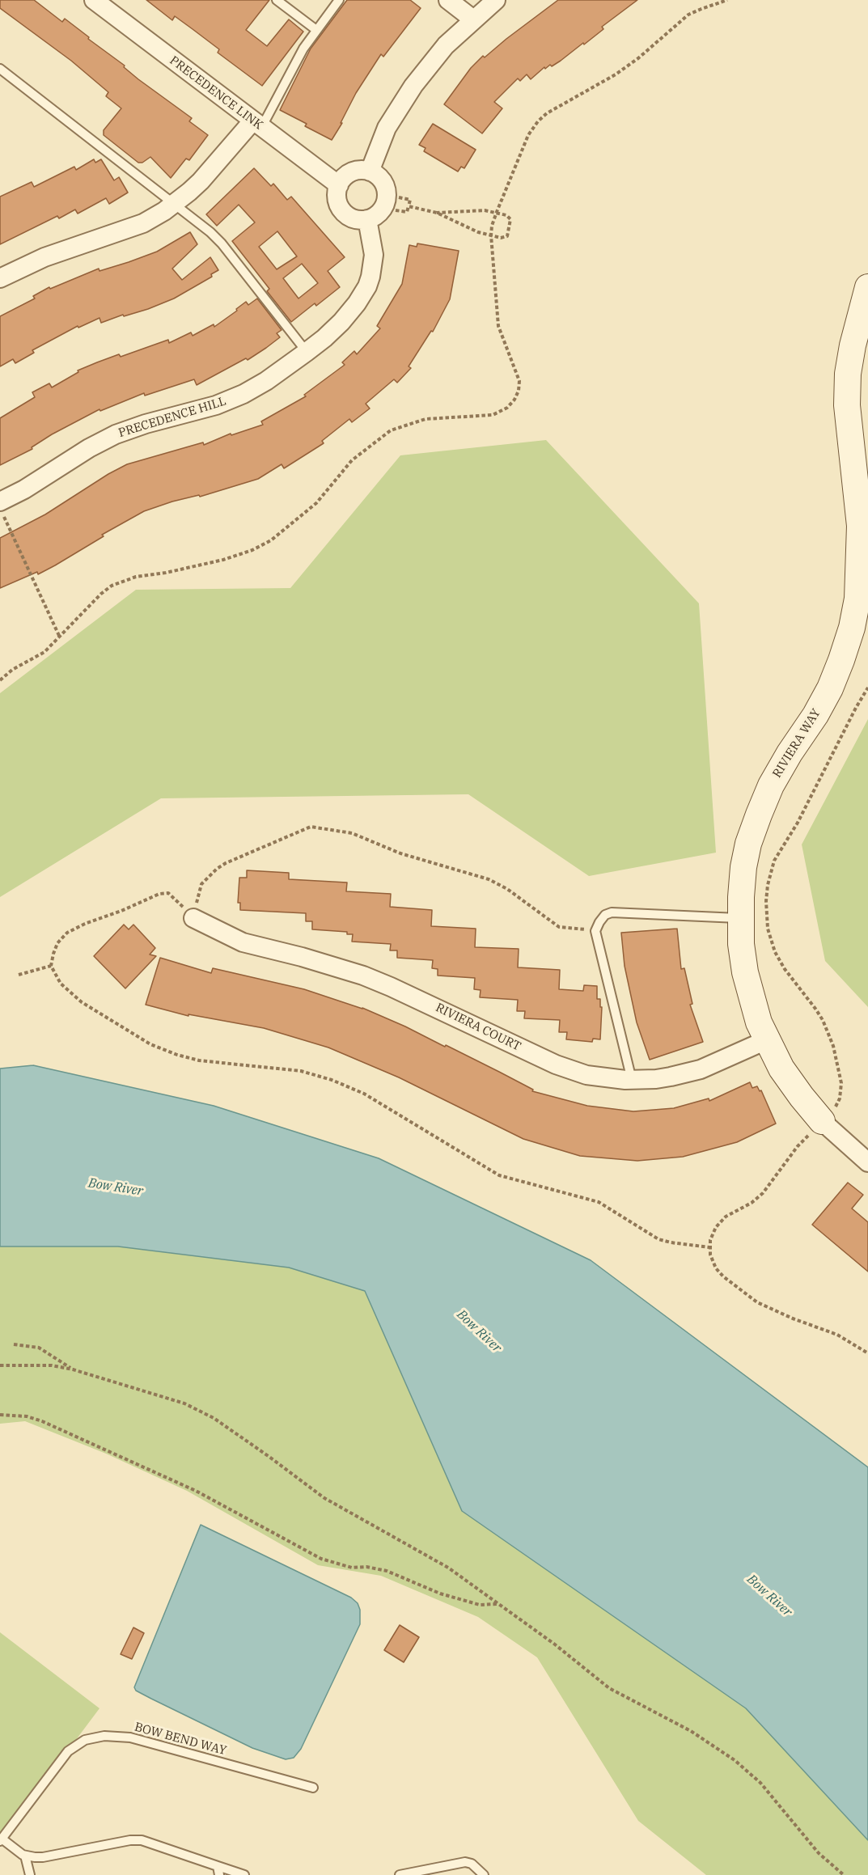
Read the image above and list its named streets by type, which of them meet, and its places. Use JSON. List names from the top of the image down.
{
  "streets": {
    "street": [
      "PRECEDENCE LINK",
      "PRECEDENCE HILL",
      "RIVIERA WAY",
      "RIVIERA COURT"
    ],
    "lane": ["BOW BEND WAY"]
  },
  "crossings": [
    ["PRECEDENCE LINK", "PRECEDENCE HILL"],
    ["RIVIERA WAY", "RIVIERA COURT"]
  ],
  "water": ["Bow River"]
}
